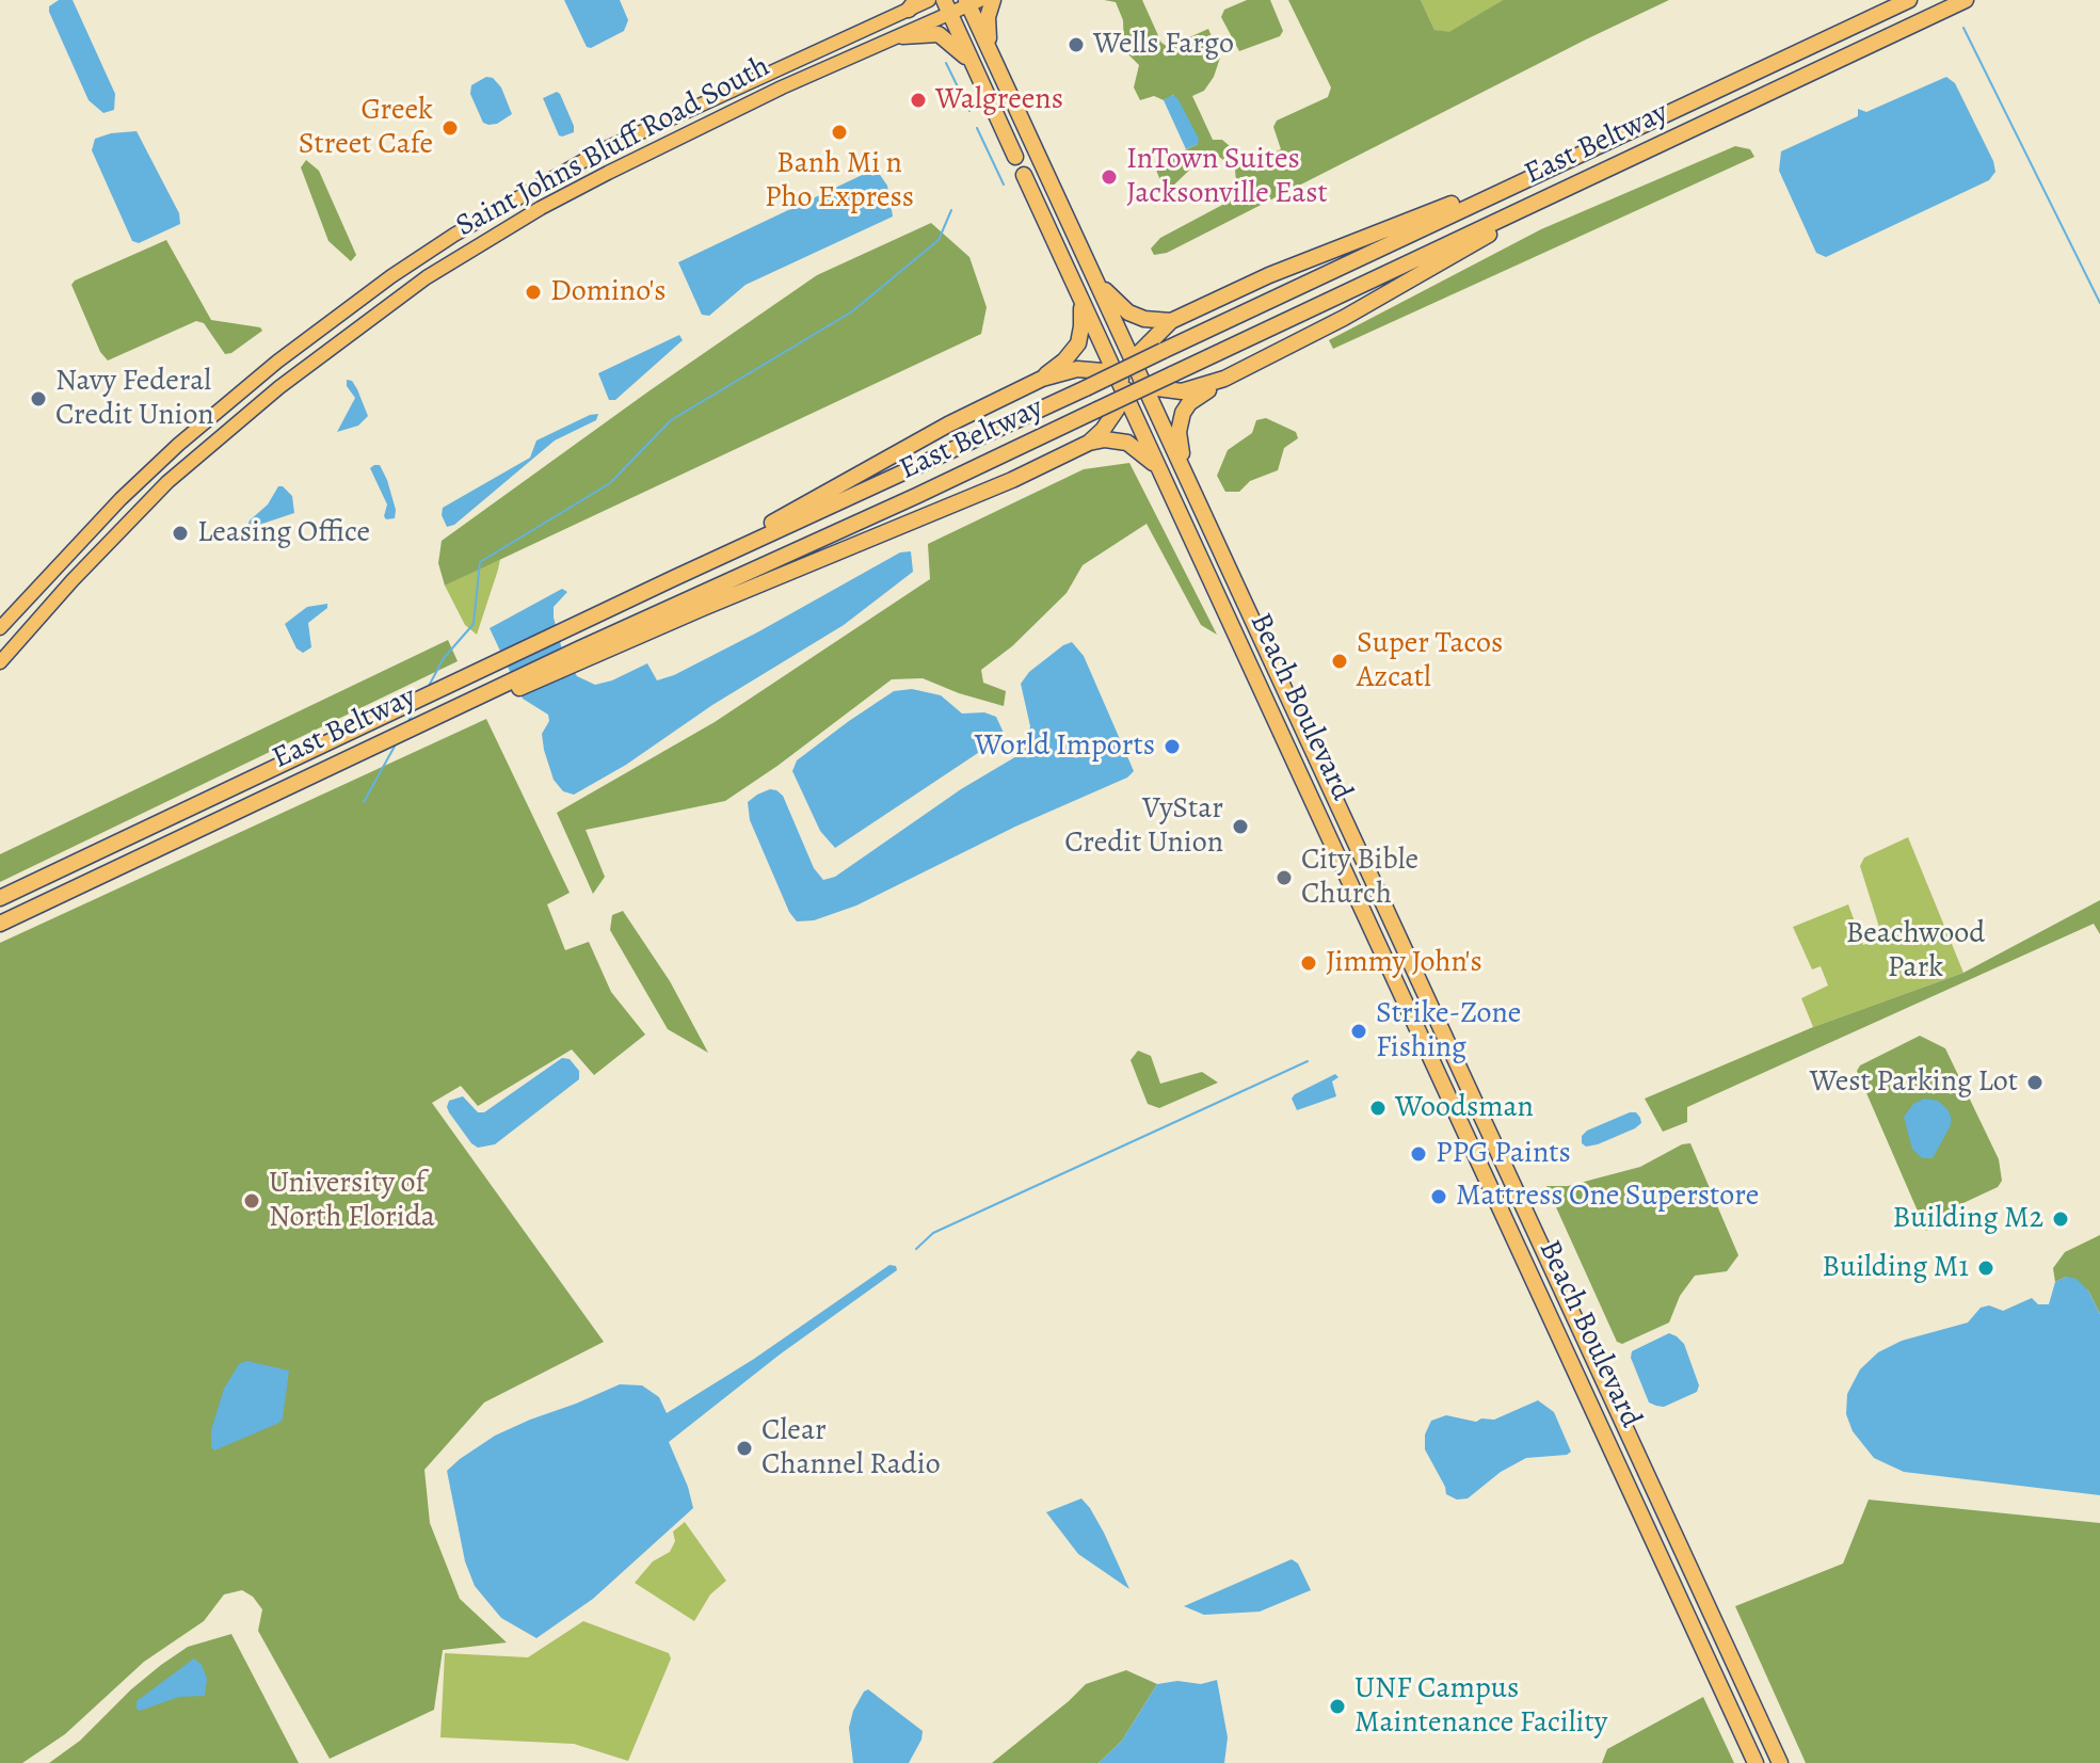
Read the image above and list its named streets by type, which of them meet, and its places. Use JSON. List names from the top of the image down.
{
  "streets": {
    "highway": ["East Beltway", "Beach Boulevard"],
    "main road": ["Saint Johns Bluff Road South"]
  },
  "crossings": [
    ["Saint Johns Bluff Road South", "Beach Boulevard"]
  ],
  "parks": ["Beachwood Park"],
  "places": [
    "Wells Fargo",
    "Walgreens",
    "Greek Street Cafe",
    "Banh Mi n Pho Express",
    "InTown Suites Jacksonville East",
    "Domino's",
    "Navy Federal Credit Union",
    "Leasing Office",
    "Super Tacos Azcatl",
    "World Imports",
    "VyStar Credit Union",
    "City Bible Church",
    "Jimmy John's",
    "Strike-Zone Fishing",
    "West Parking Lot",
    "Woodsman",
    "PPG Paints",
    "Mattress One Superstore",
    "University of North Florida",
    "Building M2",
    "Building M1",
    "Clear Channel Radio",
    "UNF Campus Maintenance Facility"
  ]
}
